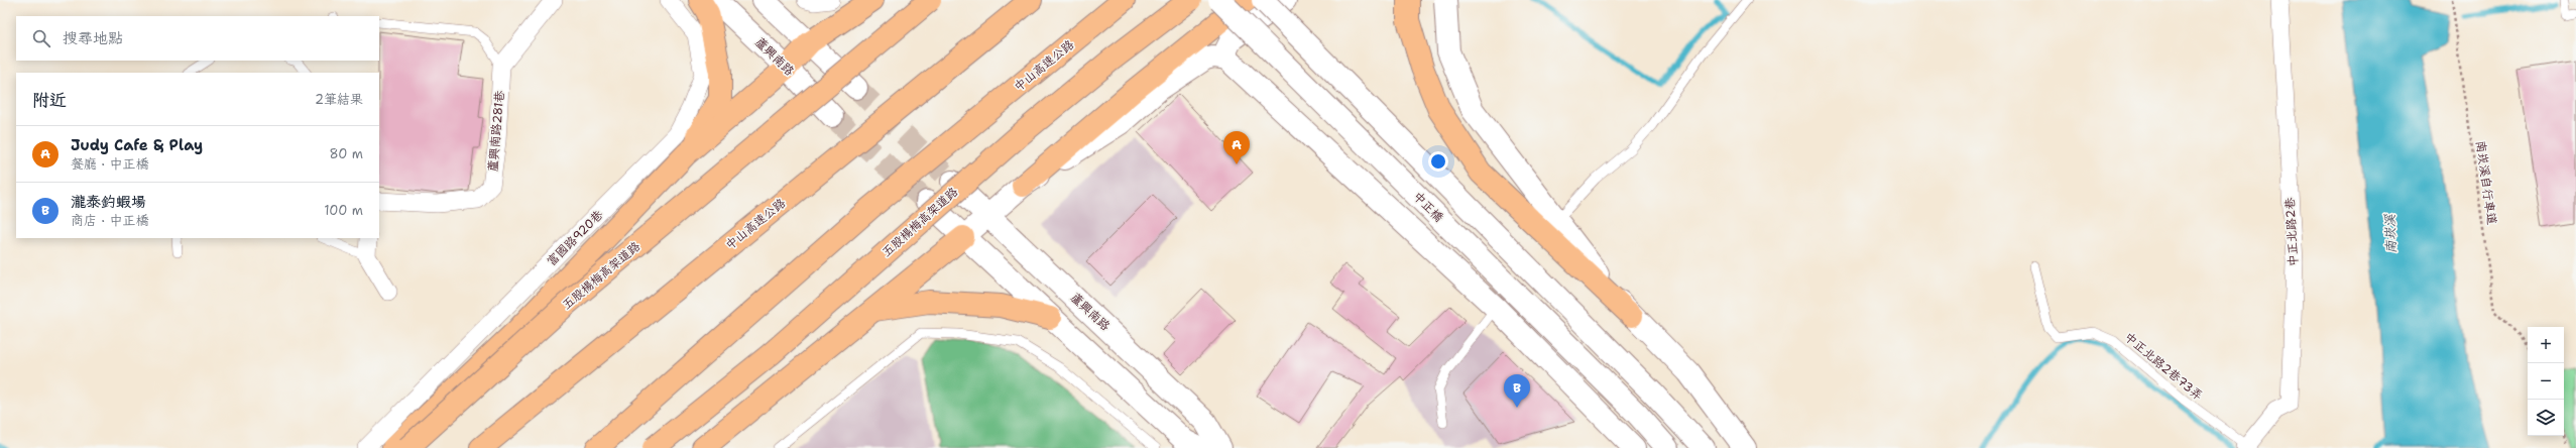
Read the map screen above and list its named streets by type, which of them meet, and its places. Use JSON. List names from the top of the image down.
{
  "streets": {
    "highway": ["中山高速公路", "五股楊梅高架道路"],
    "street": [
      "蘆興南路",
      "蘆興南路281巷",
      "中正橋",
      "中正北路2巷",
      "富國路920巷"
    ],
    "lane": ["中正北路2巷73弄"],
    "path": ["南崁溪自行車道"]
  },
  "crossings": [
    ["中正北路2巷", "中正北路2巷73弄"]
  ],
  "water": ["南崁溪"],
  "page": {
    "search": "搜尋地點",
    "heading": ["附近", "2筆結果"],
    "list": [
      {
        "mark": "A",
        "name": "Judy Cafe & Play",
        "note": "餐廳 · 中正橋",
        "value": "80 m"
      },
      {
        "mark": "B",
        "name": "瀧泰釣蝦場",
        "note": "商店 · 中正橋",
        "value": "100 m"
      }
    ],
    "pins": ["A", "B"],
    "map_buttons": ["+", "−"]
  }
}
